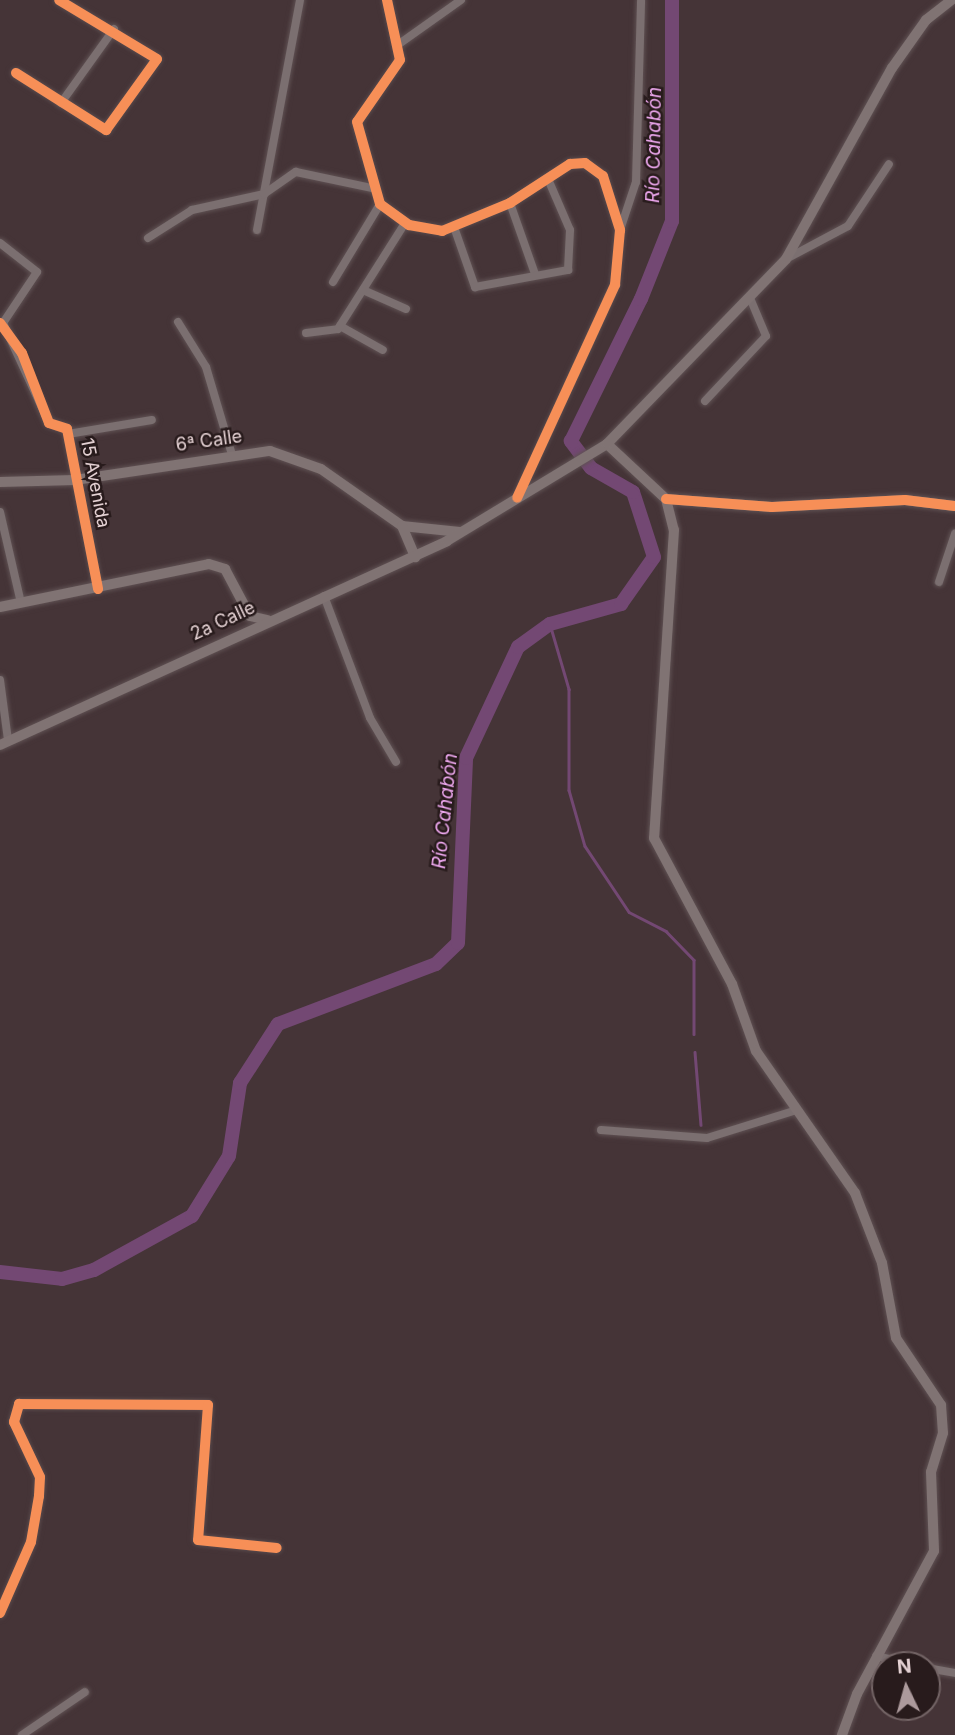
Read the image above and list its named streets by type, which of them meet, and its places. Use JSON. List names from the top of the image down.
{
  "streets": {
    "main road": ["6ª Calle", "2a Calle"],
    "street": ["15 Avenida"]
  },
  "crossings": [
    ["6ª Calle", "15 Avenida"],
    ["6ª Calle", "2a Calle"]
  ],
  "water": ["Río Cahabón"],
  "north": "top"
}
